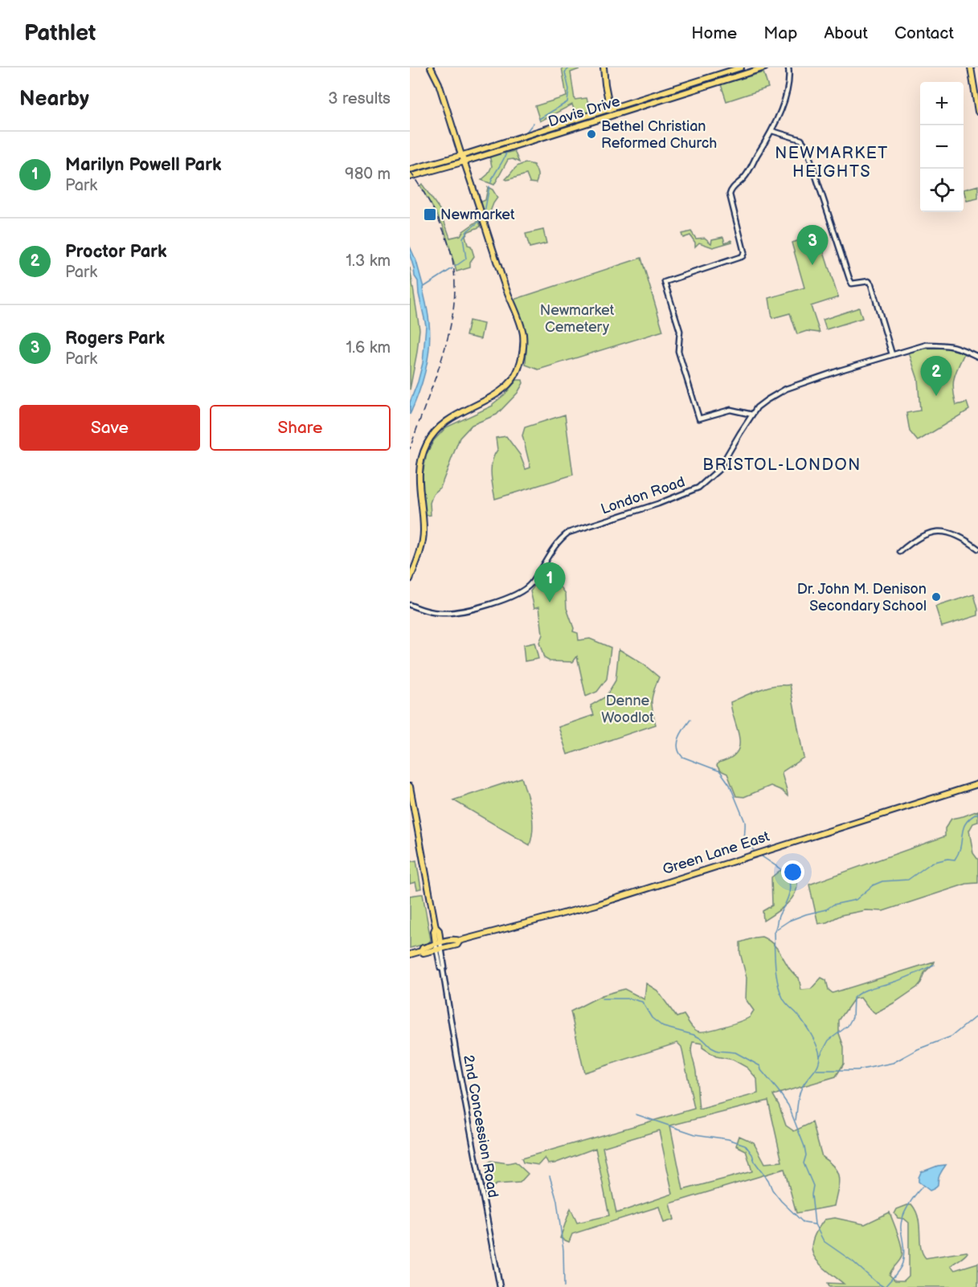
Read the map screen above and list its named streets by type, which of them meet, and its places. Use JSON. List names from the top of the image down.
{
  "streets": {
    "main road": ["Davis Drive", "Green Lane East"],
    "street": ["London Road", "2nd Concession Road"]
  },
  "crossings": [
    ["Green Lane East", "2nd Concession Road"]
  ],
  "districts": ["NEWMARKET HEIGHTS", "BRISTOL-LONDON"],
  "parks": ["Newmarket Cemetery", "Denne Woodlot"],
  "places": {
    "other": ["Bethel Christian Reformed Church", "Dr. John M. Denison Secondary School"],
    "transit": ["Newmarket"]
  },
  "page": {
    "header": "Pathlet",
    "nav": [
      "Home",
      "Map",
      "About",
      "Contact"
    ],
    "heading": ["Nearby", "3 results"],
    "map_buttons": ["+", "−"],
    "list": [
      {
        "mark": "1",
        "name": "Marilyn Powell Park",
        "note": "Park",
        "value": "980 m"
      },
      {
        "mark": "2",
        "name": "Proctor Park",
        "note": "Park",
        "value": "1.3 km"
      },
      {
        "mark": "3",
        "name": "Rogers Park",
        "note": "Park",
        "value": "1.6 km"
      }
    ],
    "pins": ["3", "2", "1"],
    "buttons": ["Save", "Share"]
  }
}
